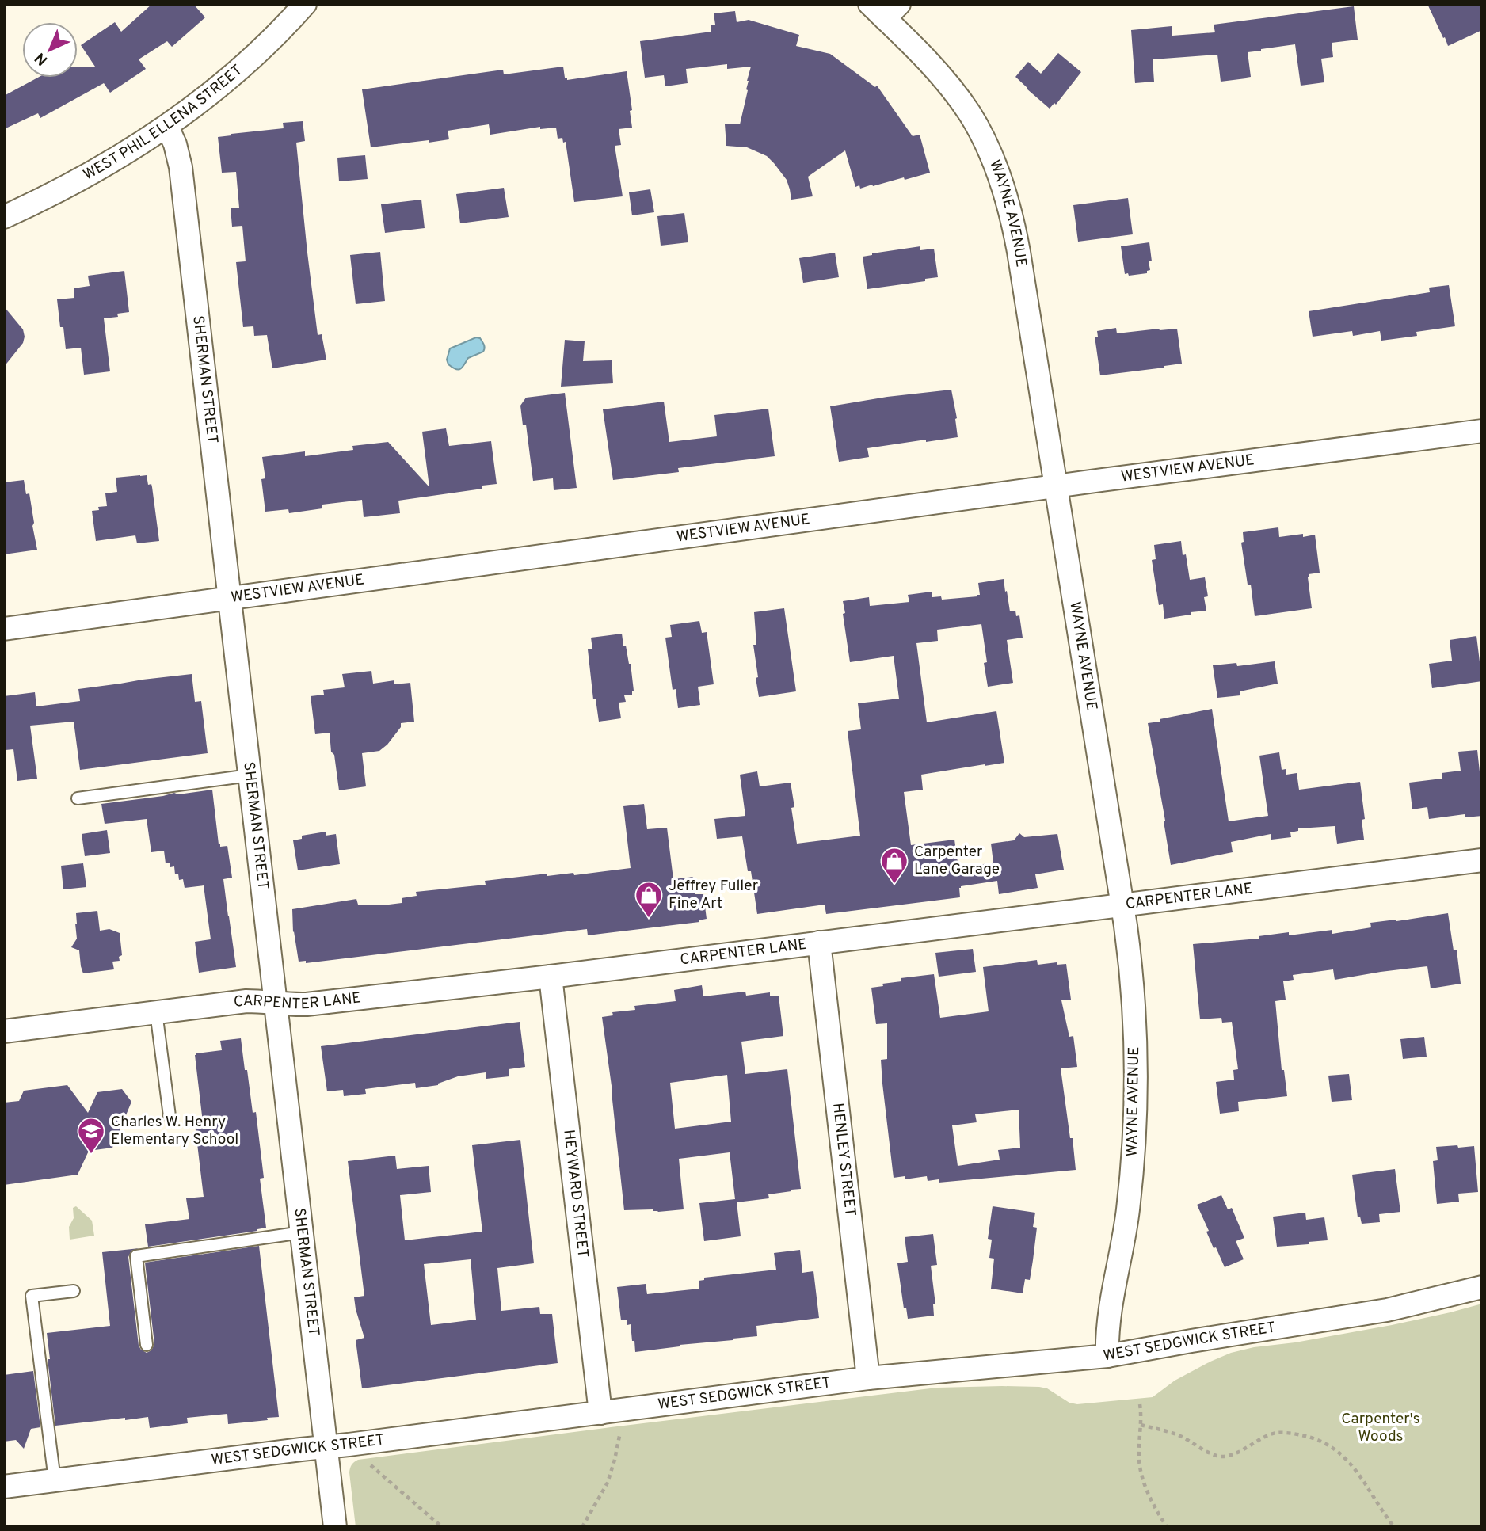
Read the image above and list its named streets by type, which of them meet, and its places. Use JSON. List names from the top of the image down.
{
  "streets": {
    "street": [
      "WEST PHIL ELLENA STREET",
      "WAYNE AVENUE",
      "SHERMAN STREET",
      "WESTVIEW AVENUE",
      "CARPENTER LANE",
      "HENLEY STREET",
      "HEYWARD STREET",
      "WEST SEDGWICK STREET"
    ]
  },
  "crossings": [
    ["WEST PHIL ELLENA STREET", "SHERMAN STREET"],
    ["WAYNE AVENUE", "WESTVIEW AVENUE"],
    ["WAYNE AVENUE", "CARPENTER LANE"],
    ["WAYNE AVENUE", "WEST SEDGWICK STREET"],
    ["SHERMAN STREET", "WESTVIEW AVENUE"],
    ["SHERMAN STREET", "CARPENTER LANE"],
    ["SHERMAN STREET", "WEST SEDGWICK STREET"],
    ["CARPENTER LANE", "HENLEY STREET"],
    ["CARPENTER LANE", "HEYWARD STREET"],
    ["HENLEY STREET", "WEST SEDGWICK STREET"],
    ["HEYWARD STREET", "WEST SEDGWICK STREET"]
  ],
  "parks": ["Carpenter's Woods"],
  "places": {
    "shop": ["Carpenter Lane Garage", "Jeffrey Fuller Fine Art"],
    "school or university": ["Charles W. Henry Elementary School"]
  },
  "north": "bottom left"
}
